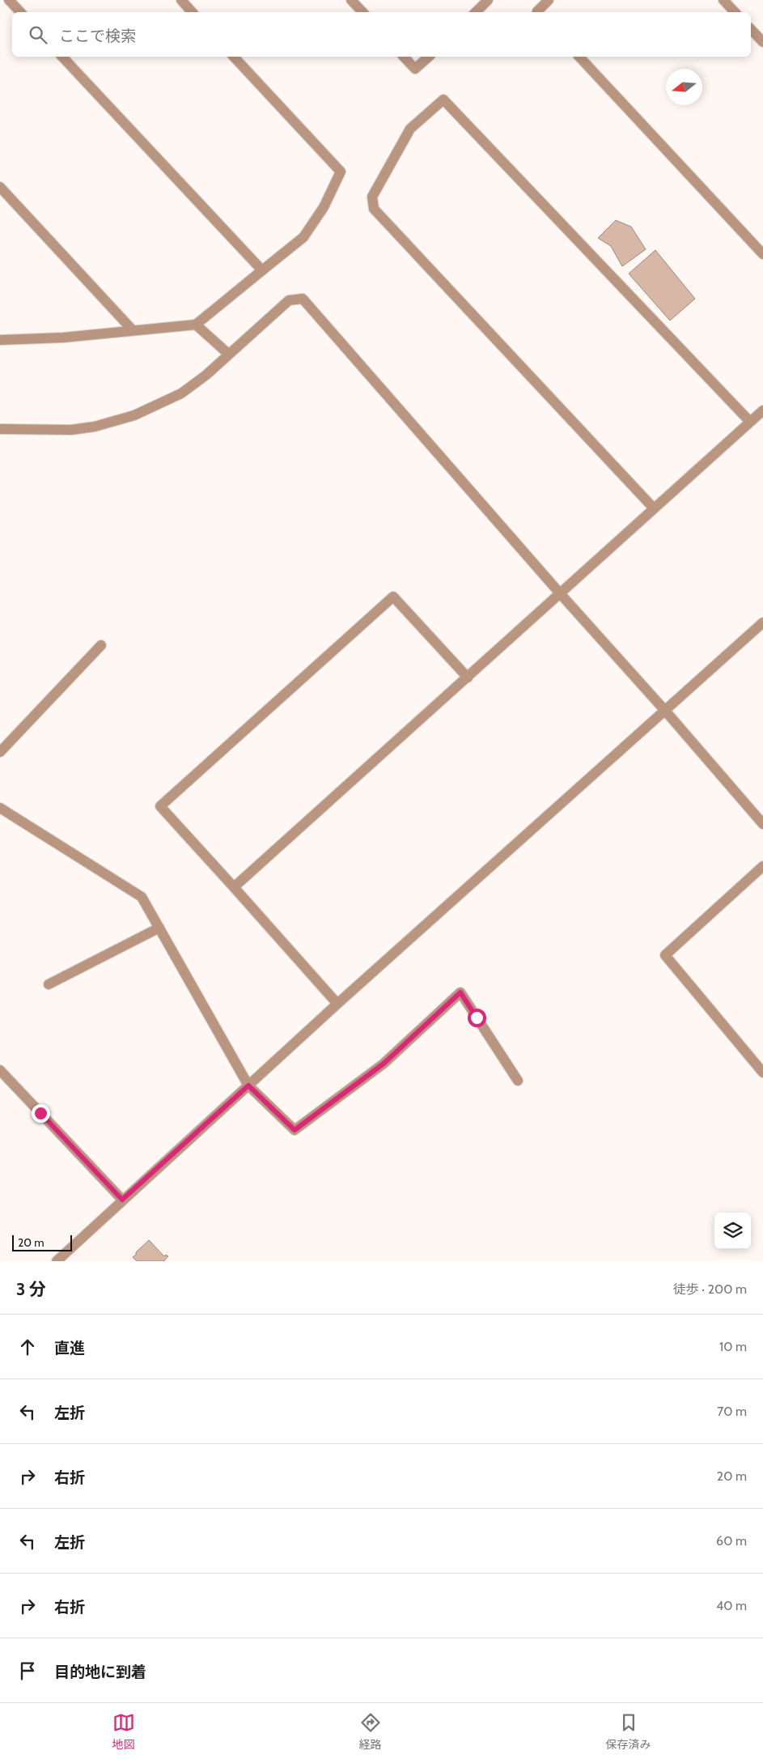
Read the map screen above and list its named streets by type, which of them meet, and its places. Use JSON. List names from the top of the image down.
{
  "scale_bar": "20 m",
  "north": "left",
  "page": {
    "search": "ここで検索",
    "scale": "20 m",
    "heading": ["3 分", "徒歩 · 200 m"],
    "list": [
      ["直進", "10 m"],
      ["左折", "70 m"],
      ["右折", "20 m"],
      ["左折", "60 m"],
      ["右折", "40 m"],
      "目的地に到着"
    ],
    "nav": ["地図", "経路", "保存済み"]
  }
}
